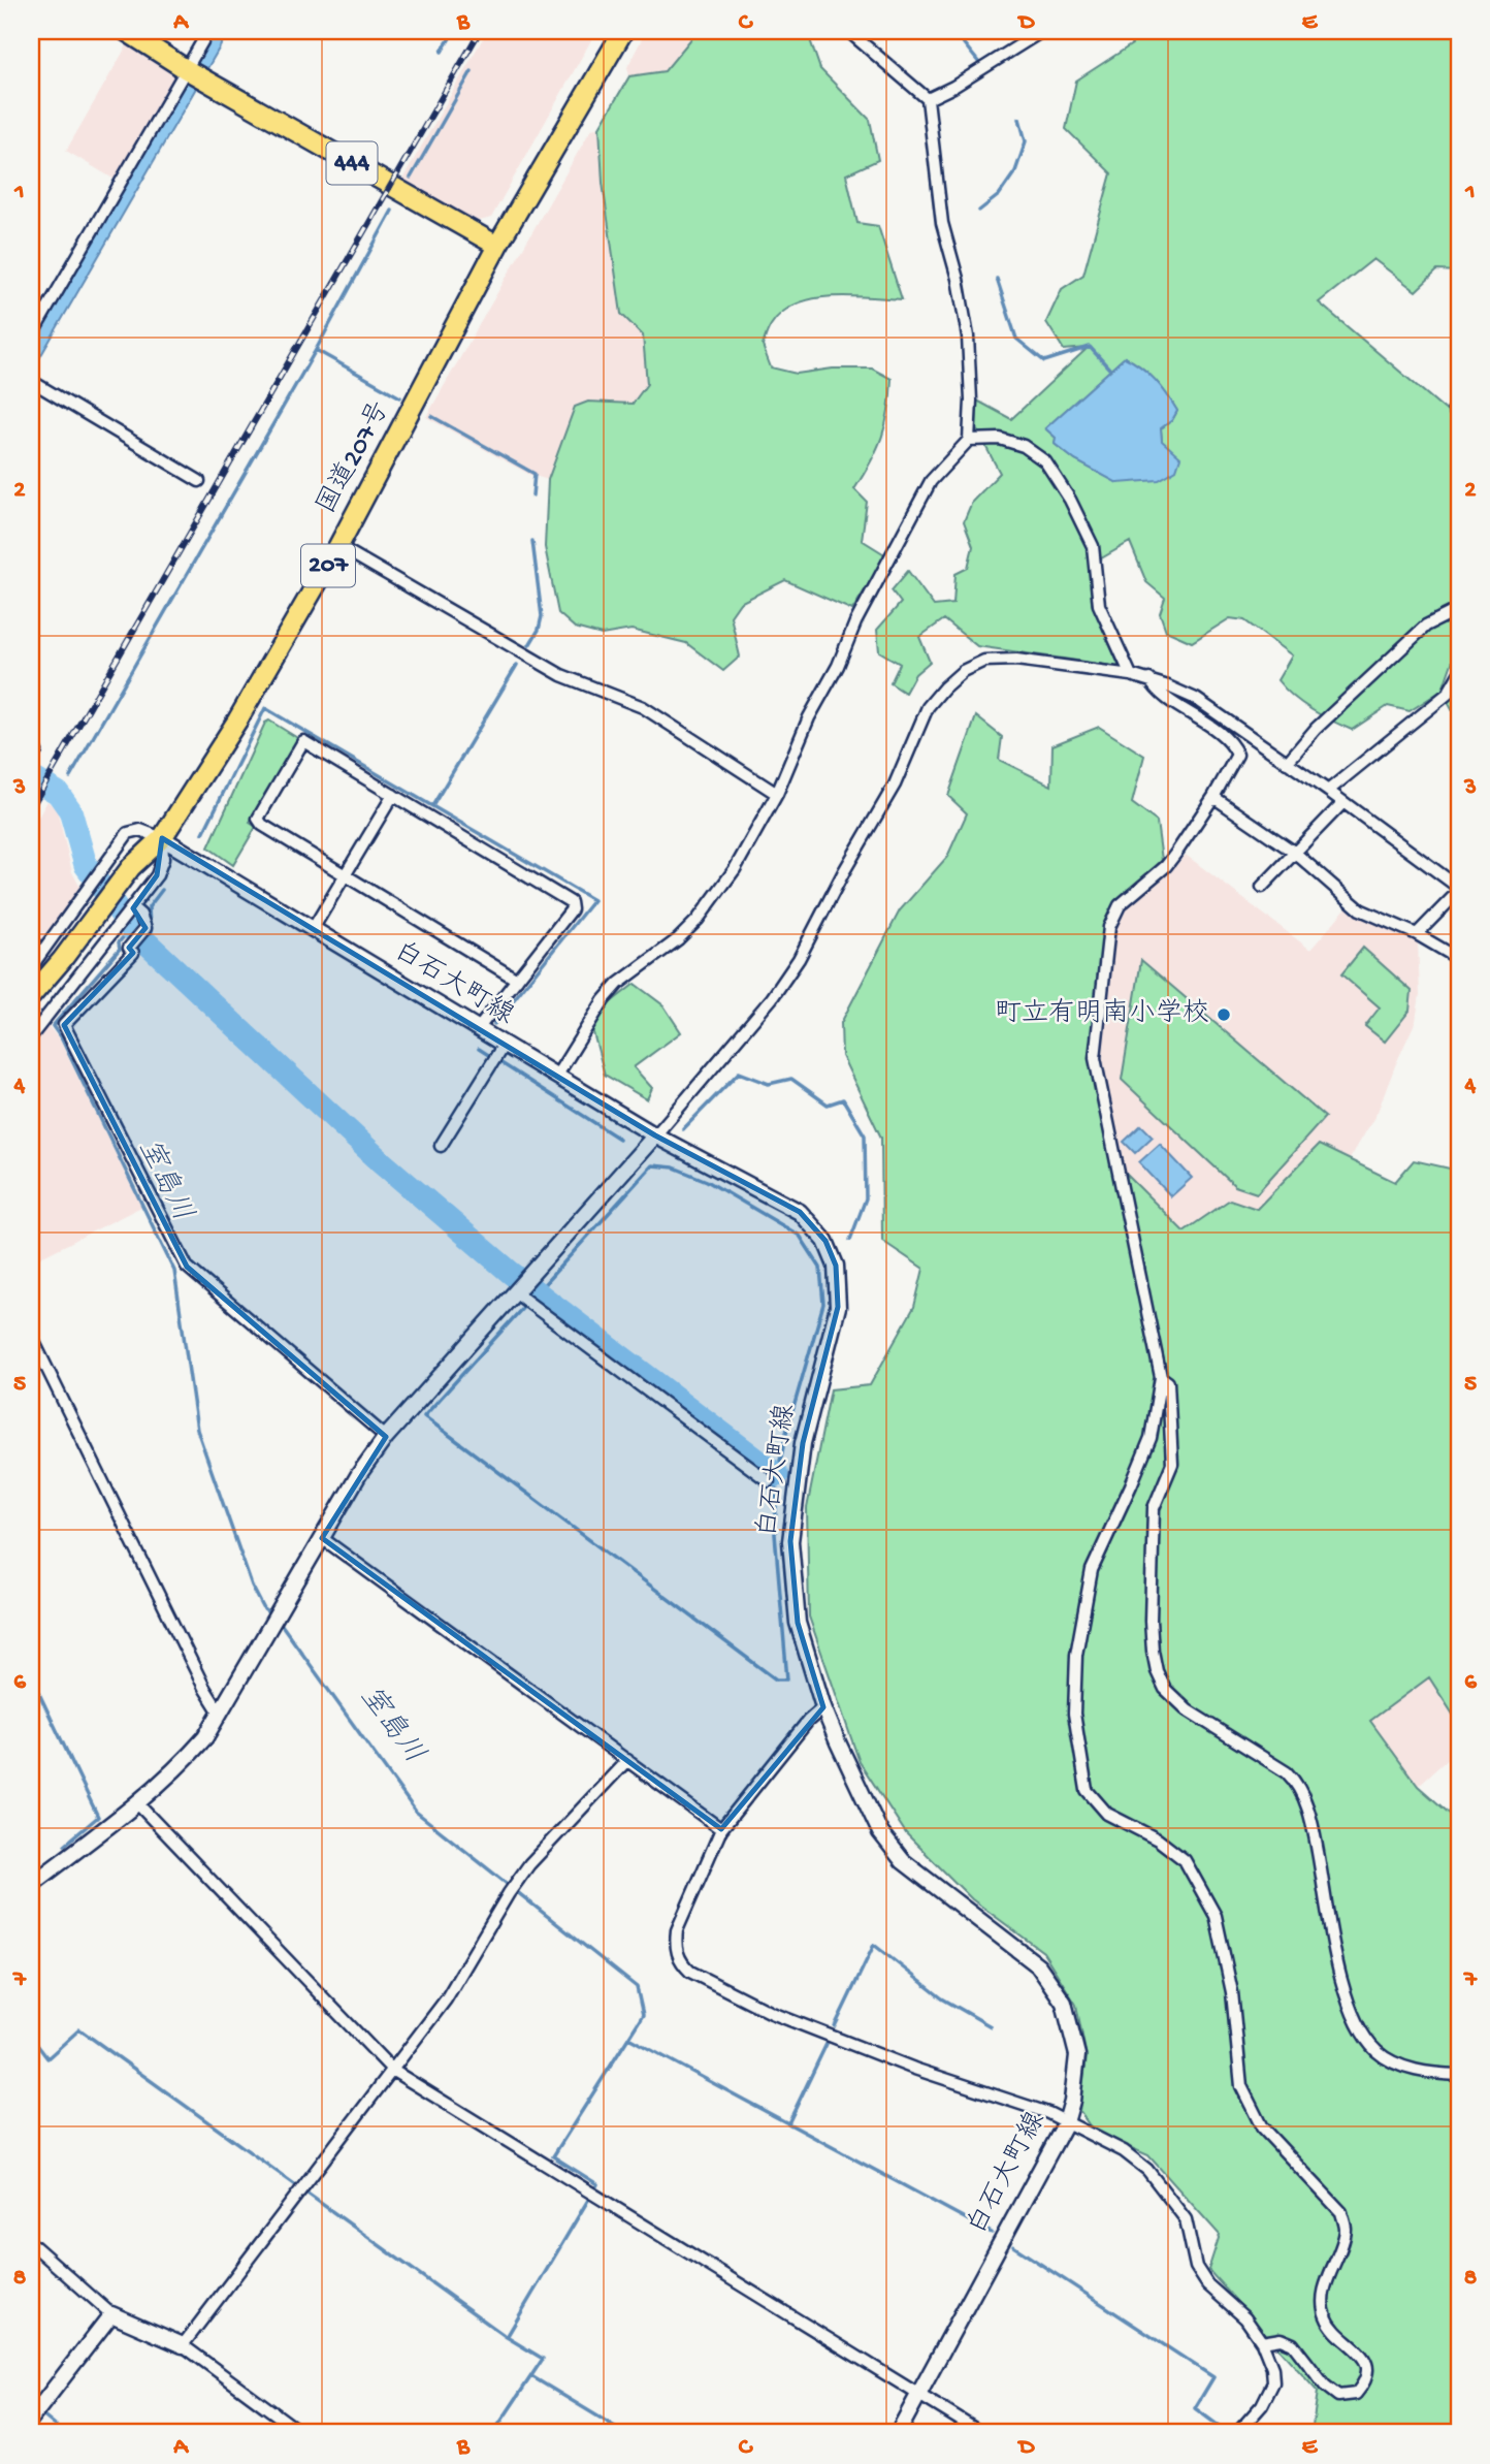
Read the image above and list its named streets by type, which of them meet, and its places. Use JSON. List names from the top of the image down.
{
  "streets": {
    "highway": ["444", "国道207号", "207"],
    "main road": ["白石大町線"]
  },
  "crossings": [
    ["444", "国道207号"],
    ["国道207号", "白石大町線"]
  ],
  "water": ["室島川"],
  "places": ["町立有明南小学校"],
  "grid": {
    "columns": [
      "A",
      "B",
      "C",
      "D",
      "E"
    ],
    "rows": [
      "1",
      "2",
      "3",
      "4",
      "5",
      "6",
      "7",
      "8"
    ]
  }
}
